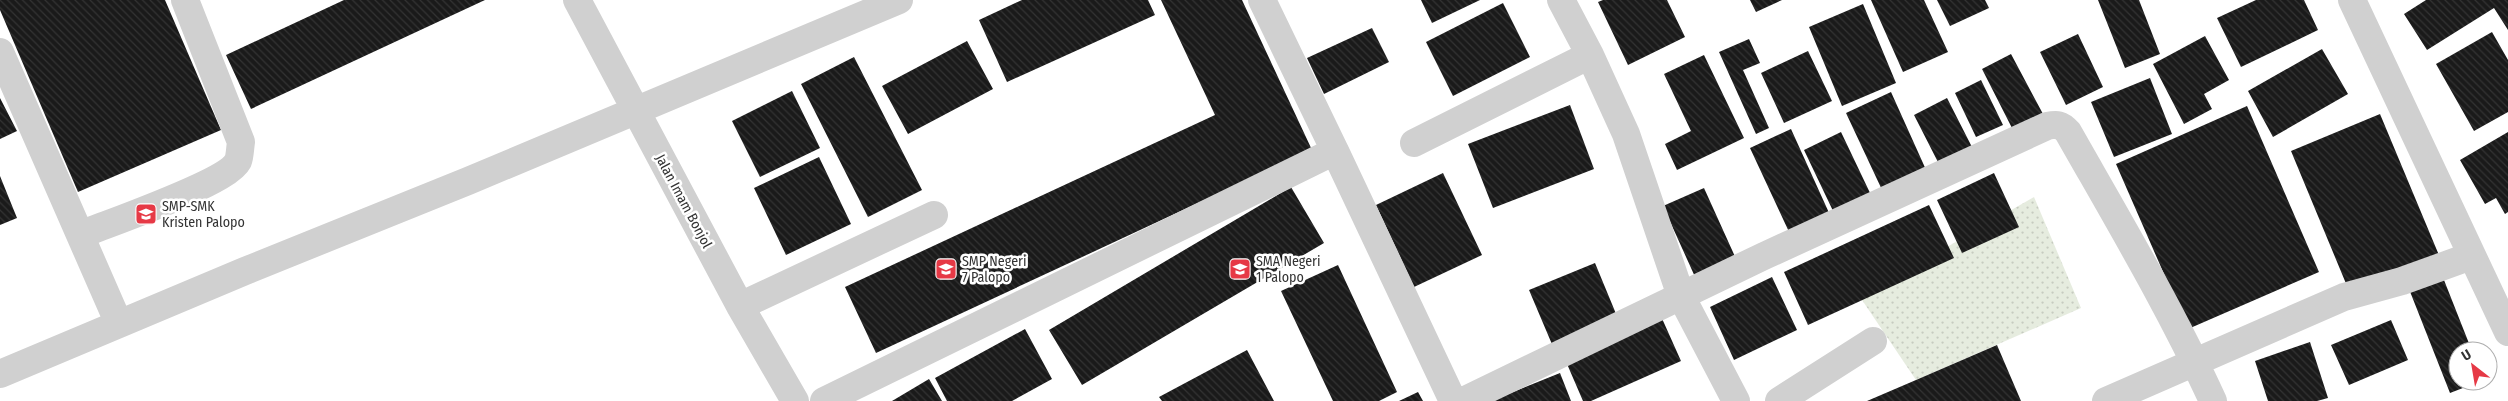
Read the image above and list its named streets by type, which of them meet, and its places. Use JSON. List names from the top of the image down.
{
  "streets": {
    "street": ["Jalan Imam Bonjol"]
  },
  "places": {
    "school or university": ["SMP-SMK Kristen Palopo", "SMP Negeri 7 Palopo", "SMA Negeri 1 Palopo"]
  },
  "north": "top left"
}
